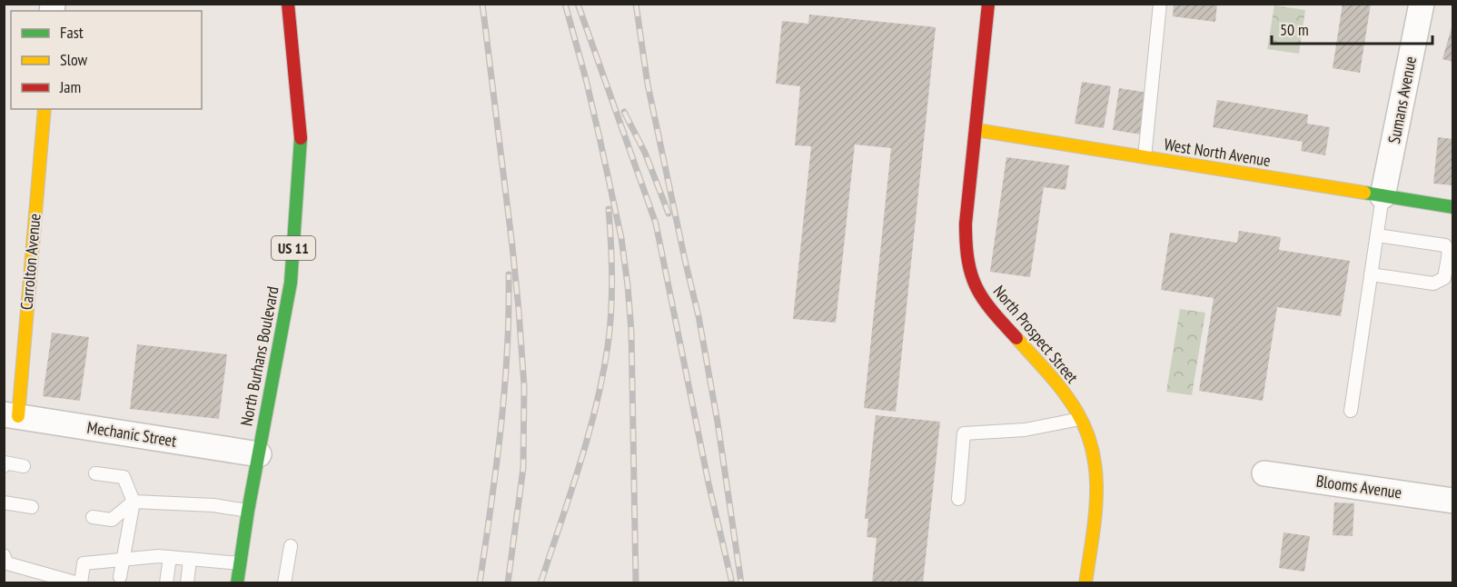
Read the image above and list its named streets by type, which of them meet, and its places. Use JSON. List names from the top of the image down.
{
  "streets": {
    "main road": [
      "West North Avenue",
      "US 11",
      "Carrolton Avenue",
      "North Prospect Street",
      "North Burhans Boulevard"
    ],
    "street": ["Sumans Avenue", "Mechanic Street", "Blooms Avenue"]
  },
  "crossings": [
    ["Sumans Avenue", "West North Avenue"],
    ["West North Avenue", "North Prospect Street"],
    ["Carrolton Avenue", "Mechanic Street"],
    ["North Burhans Boulevard", "Mechanic Street"]
  ],
  "legend": ["Fast", "Slow", "Jam"],
  "scale_bar": "50 m"
}
